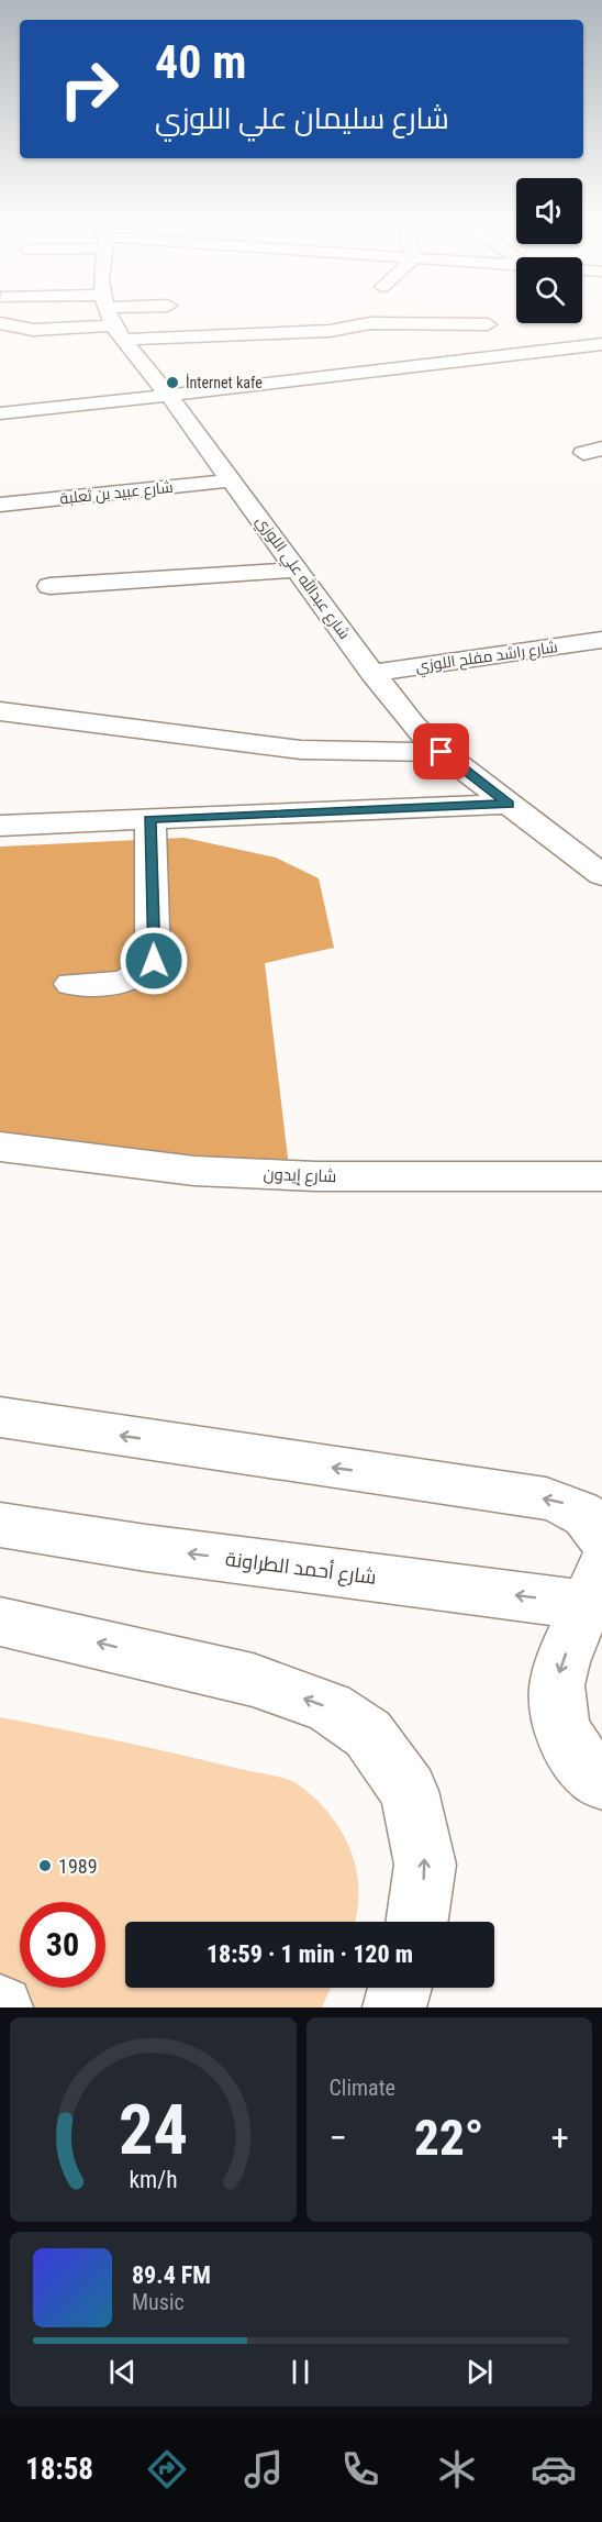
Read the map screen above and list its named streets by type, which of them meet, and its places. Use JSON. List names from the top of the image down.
{
  "streets": {
    "street": [
      "شارع عبيد بن ثعلبة",
      "شارع عبدالله علي اللوزي",
      "شارع راشد مفلح اللوزي",
      "شارع إيدون",
      "شارع أحمد الطراونة"
    ]
  },
  "crossings": [
    ["شارع عبيد بن ثعلبة", "شارع عبدالله علي اللوزي"],
    ["شارع عبدالله علي اللوزي", "شارع راشد مفلح اللوزي"]
  ],
  "places": ["İnternet kafe", "1989"],
  "page": {
    "turn": ["40 m", "شارع سليمان علي اللوزي"],
    "limit": "30",
    "trip": "18:59 · 1 min · 120 m",
    "tile": "Climate",
    "heat": ["−", "22°", "+"],
    "song": ["89.4 FM", "Music"],
    "tabs": "18:58",
    "gauge": ["24", "km/h"]
  }
}
